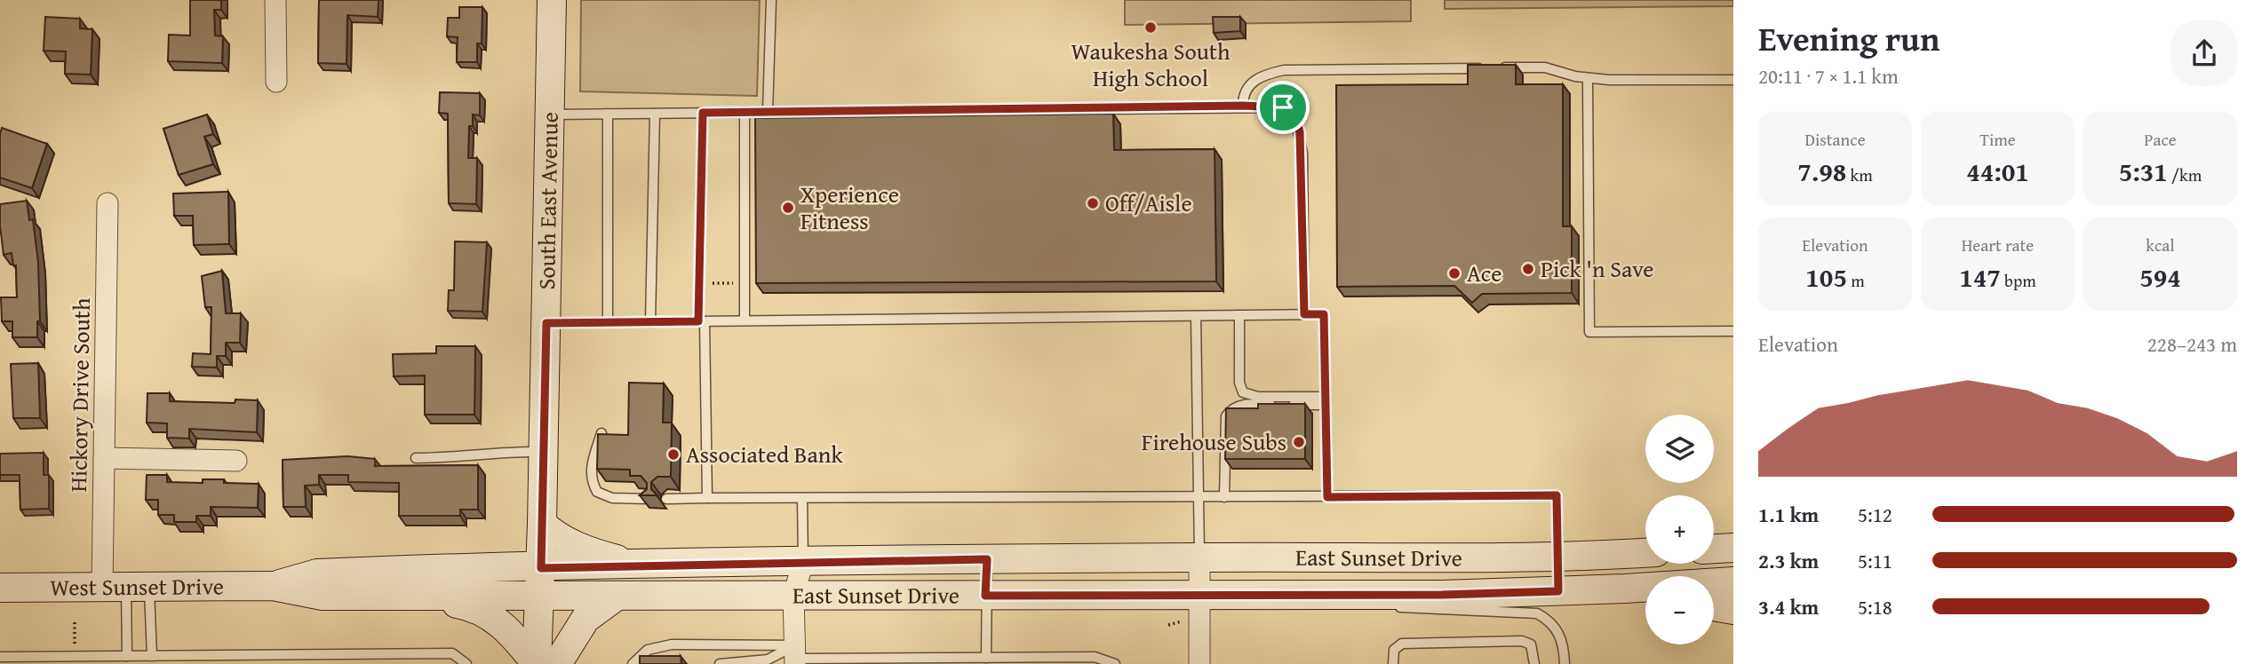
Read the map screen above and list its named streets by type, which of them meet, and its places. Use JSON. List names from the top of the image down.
{
  "streets": {
    "main road": ["South East Avenue", "East Sunset Drive", "West Sunset Drive"],
    "street": ["Hickory Drive South"]
  },
  "crossings": [
    ["South East Avenue", "East Sunset Drive"],
    ["South East Avenue", "West Sunset Drive"],
    ["Hickory Drive South", "West Sunset Drive"],
    ["East Sunset Drive", "West Sunset Drive"]
  ],
  "places": [
    "Waukesha South High School",
    "Off/Aisle",
    "Xperience Fitness",
    "Pick 'n Save",
    "Ace",
    "Firehouse Subs",
    "Associated Bank"
  ],
  "page": {
    "heading": ["Evening run", "20:11 · 7 × 1.1 km"],
    "stats": [
      ["Distance", "7.98 km"],
      ["Time", "44:01"],
      ["Pace", "5:31 /km"],
      ["Elevation", "105 m"],
      ["Heart rate", "147 bpm"],
      ["kcal", "594"]
    ],
    "chart": ["Elevation", "228–243 m"],
    "map_buttons": ["+", "−"],
    "list": [
      {
        "name": "1.1 km",
        "note": "5:12"
      },
      {
        "name": "2.3 km",
        "note": "5:11"
      },
      {
        "name": "3.4 km",
        "note": "5:18"
      }
    ]
  }
}
